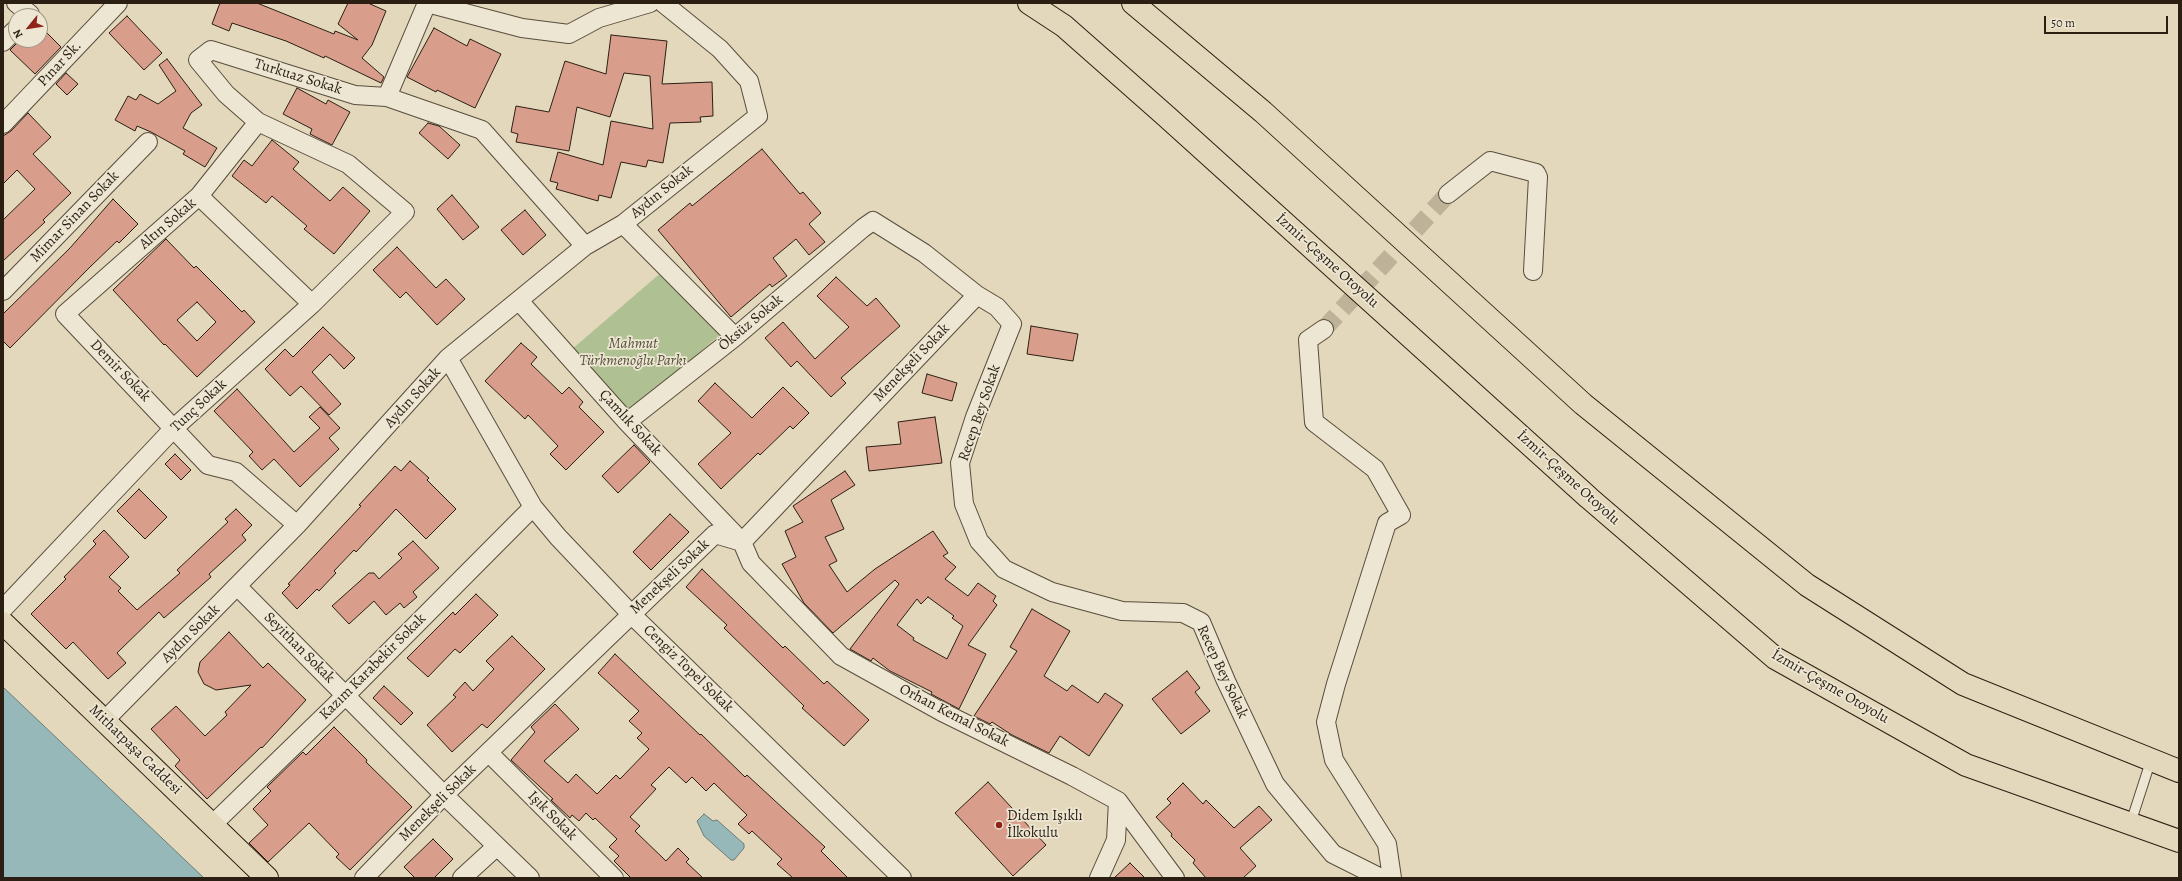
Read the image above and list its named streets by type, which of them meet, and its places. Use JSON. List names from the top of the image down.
{
  "streets": {
    "main road": ["İzmir-Çeşme Otoyolu", "Mithatpaşa Caddesi"],
    "street": [
      "Pınar Sk.",
      "Turkuaz Sokak",
      "Aydın Sokak",
      "Mimar Sinan Sokak",
      "Altın Sokak",
      "Öksüz Sokak",
      "Menekşeli Sokak",
      "Demir Sokak",
      "Tunç Sokak",
      "Recep Bey Sokak",
      "Çamlık Sokak",
      "Seyithan Sokak",
      "Kazım Karabekir Sokak",
      "Cengiz Topel Sokak",
      "Orhan Kemal Sokak",
      "Işık Sokak"
    ]
  },
  "crossings": [
    ["Turkuaz Sokak", "Altın Sokak"],
    ["Turkuaz Sokak", "Tunç Sokak"],
    ["Aydın Sokak", "Demir Sokak"],
    ["Aydın Sokak", "Çamlık Sokak"],
    ["Aydın Sokak", "Seyithan Sokak"],
    ["Aydın Sokak", "Cengiz Topel Sokak"],
    ["Aydın Sokak", "Mithatpaşa Caddesi"],
    ["Altın Sokak", "Demir Sokak"],
    ["Altın Sokak", "Tunç Sokak"],
    ["Öksüz Sokak", "Recep Bey Sokak"],
    ["Öksüz Sokak", "Çamlık Sokak"],
    ["Menekşeli Sokak", "Recep Bey Sokak"],
    ["Menekşeli Sokak", "Çamlık Sokak"],
    ["Menekşeli Sokak", "Seyithan Sokak"],
    ["Menekşeli Sokak", "Cengiz Topel Sokak"],
    ["Menekşeli Sokak", "Orhan Kemal Sokak"],
    ["Menekşeli Sokak", "Işık Sokak"],
    ["Demir Sokak", "Tunç Sokak"],
    ["Çamlık Sokak", "Orhan Kemal Sokak"],
    ["Seyithan Sokak", "Kazım Karabekir Sokak"],
    ["Kazım Karabekir Sokak", "Cengiz Topel Sokak"],
    ["Kazım Karabekir Sokak", "Mithatpaşa Caddesi"]
  ],
  "parks": ["Mahmut Türkmenoğlu Parkı"],
  "places": ["Didem Işıklı İlkokulu"],
  "scale_bar": "50 m",
  "north": "bottom left"
}
